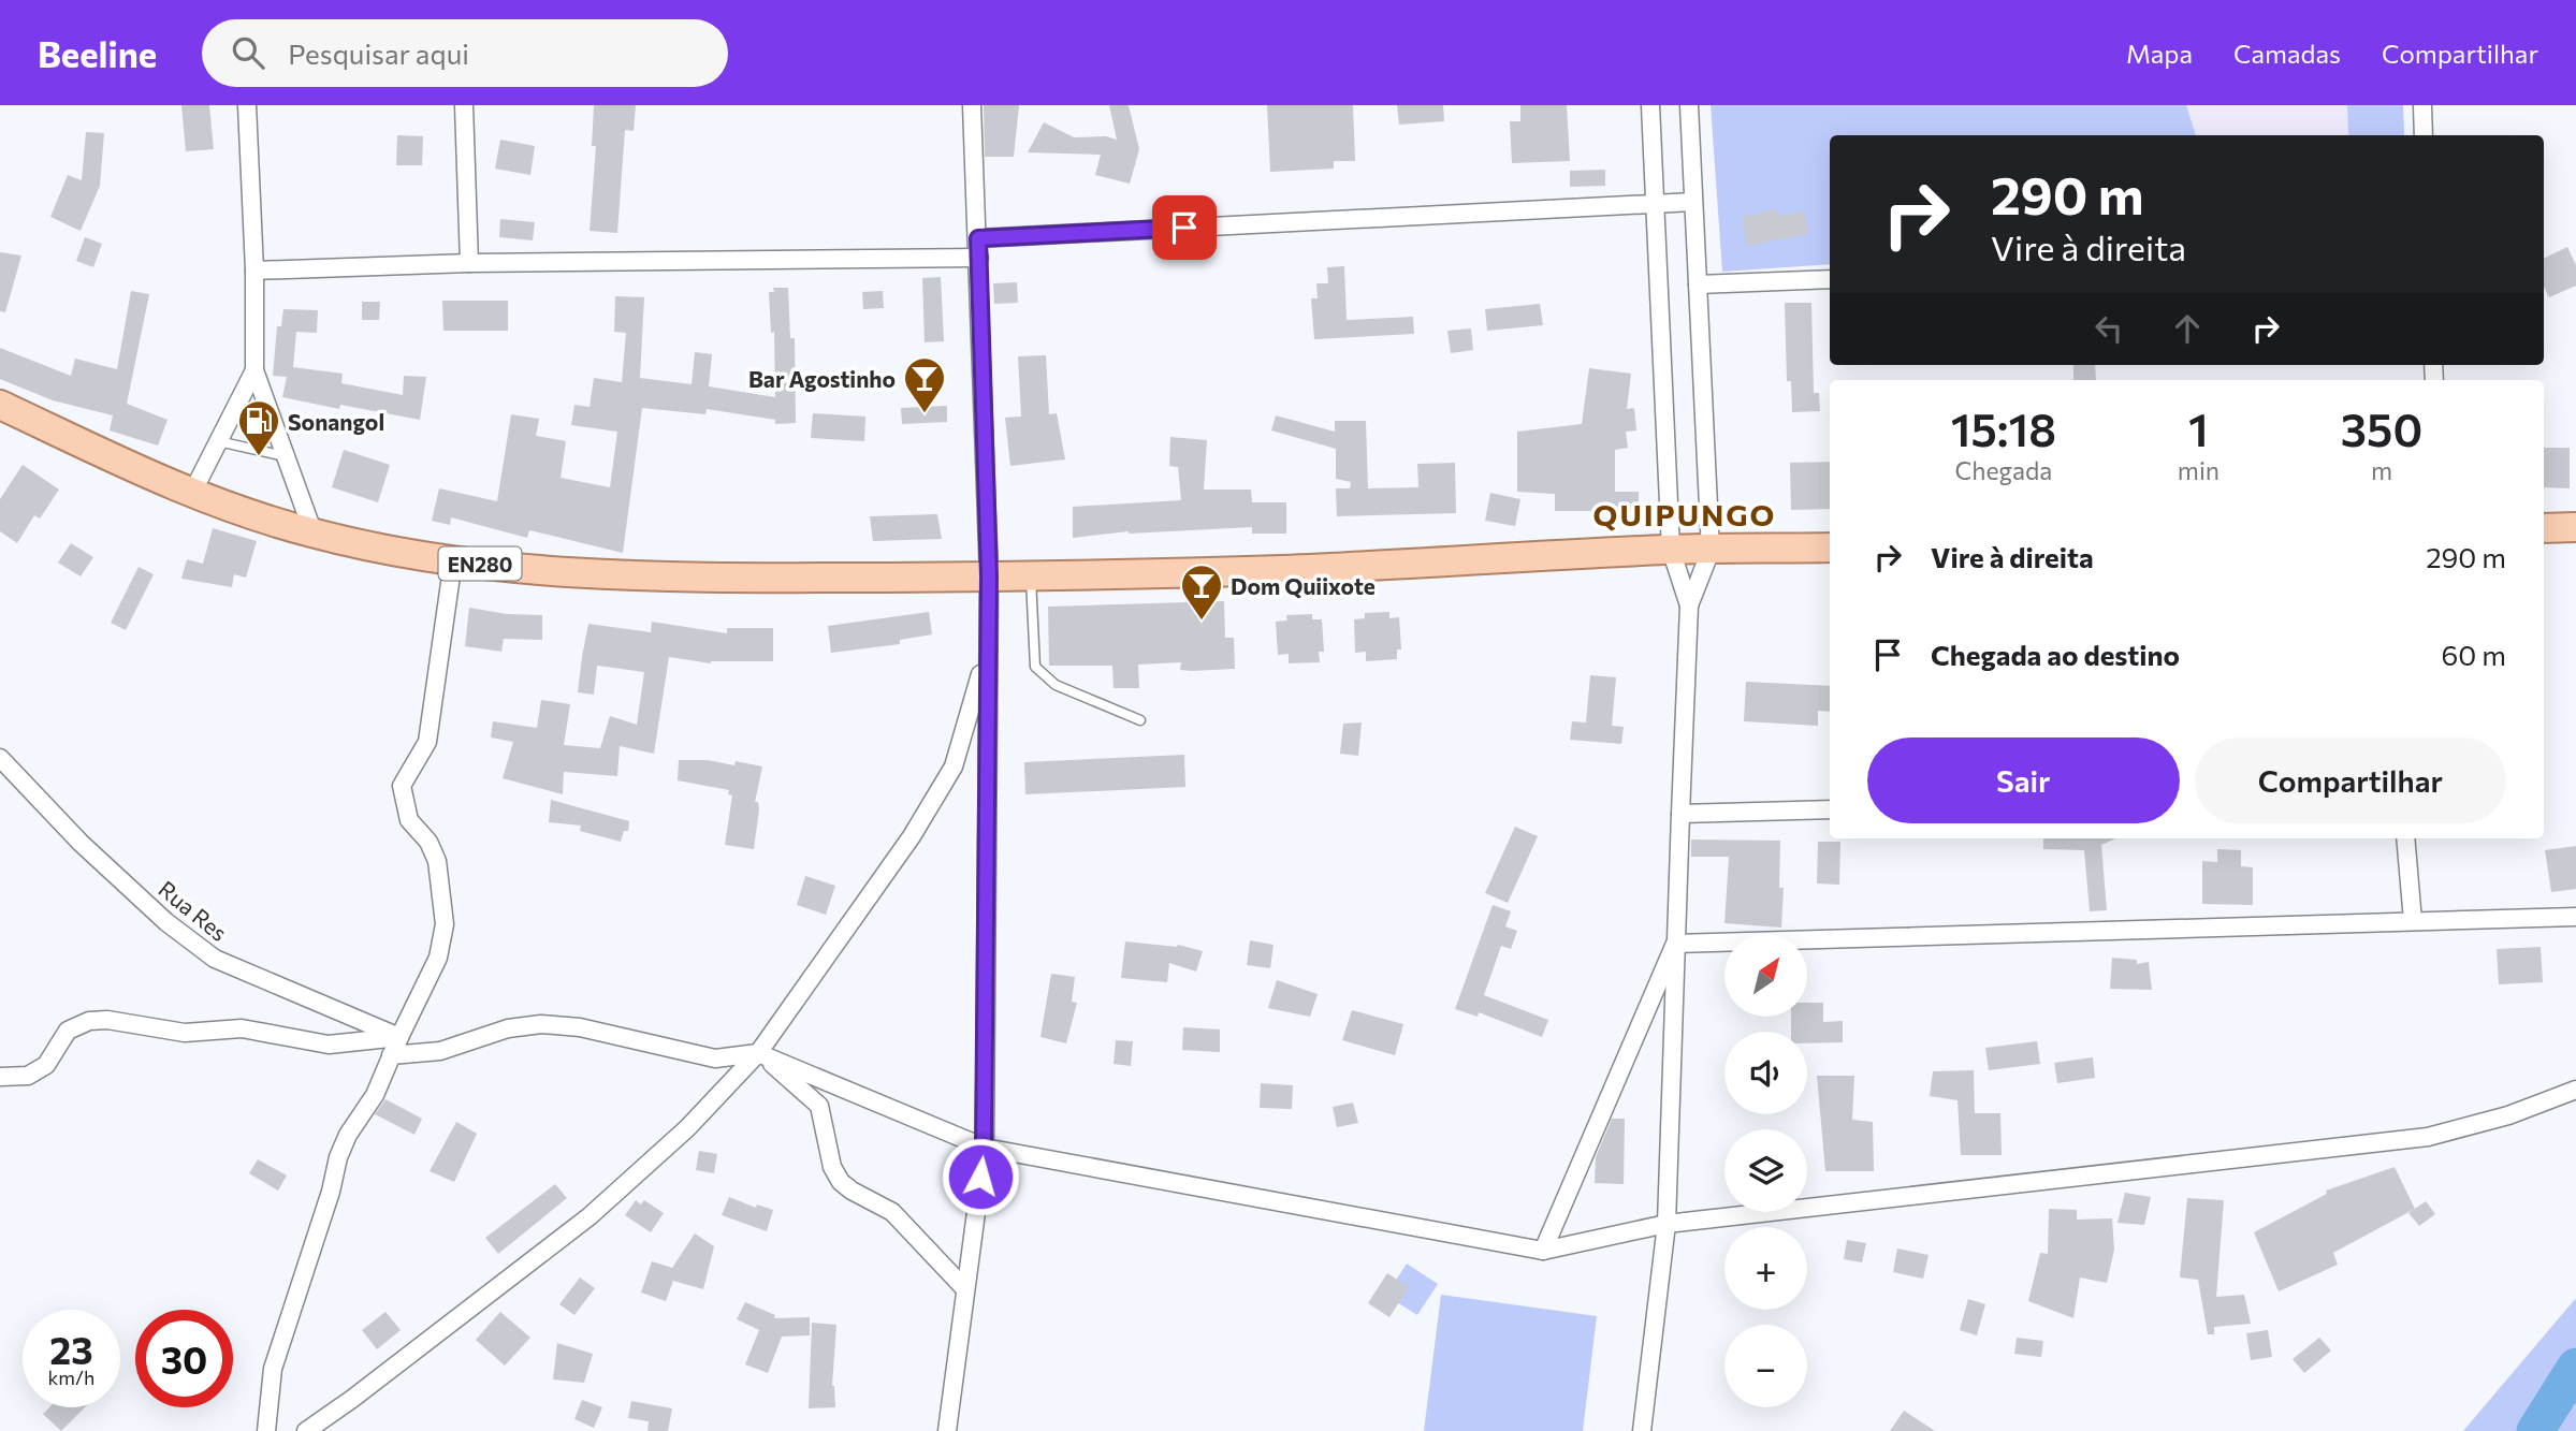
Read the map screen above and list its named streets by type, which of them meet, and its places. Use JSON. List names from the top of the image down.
{
  "streets": {
    "main road": ["EN280"],
    "street": ["Rua Res"]
  },
  "districts": ["QUIPUNGO"],
  "places": {
    "bar": ["Bar Agostinho", "Dom Quiixote"],
    "fuel station": ["Sonangol"]
  },
  "north": "top right",
  "page": {
    "header": "Beeline",
    "search": "Pesquisar aqui",
    "nav": ["Mapa", "Camadas", "Compartilhar"],
    "turn": ["290 m", "Vire à direita"],
    "eta": [
      "15:18",
      "Chegada",
      "1",
      "min",
      "350",
      "m"
    ],
    "list": [
      {
        "name": "Vire à direita",
        "value": "290 m"
      },
      {
        "name": "Chegada ao destino",
        "value": "60 m"
      }
    ],
    "buttons": ["Sair", "Compartilhar"],
    "map_buttons": ["+", "−"],
    "speed": "23 km/h",
    "limit": "30"
  }
}
